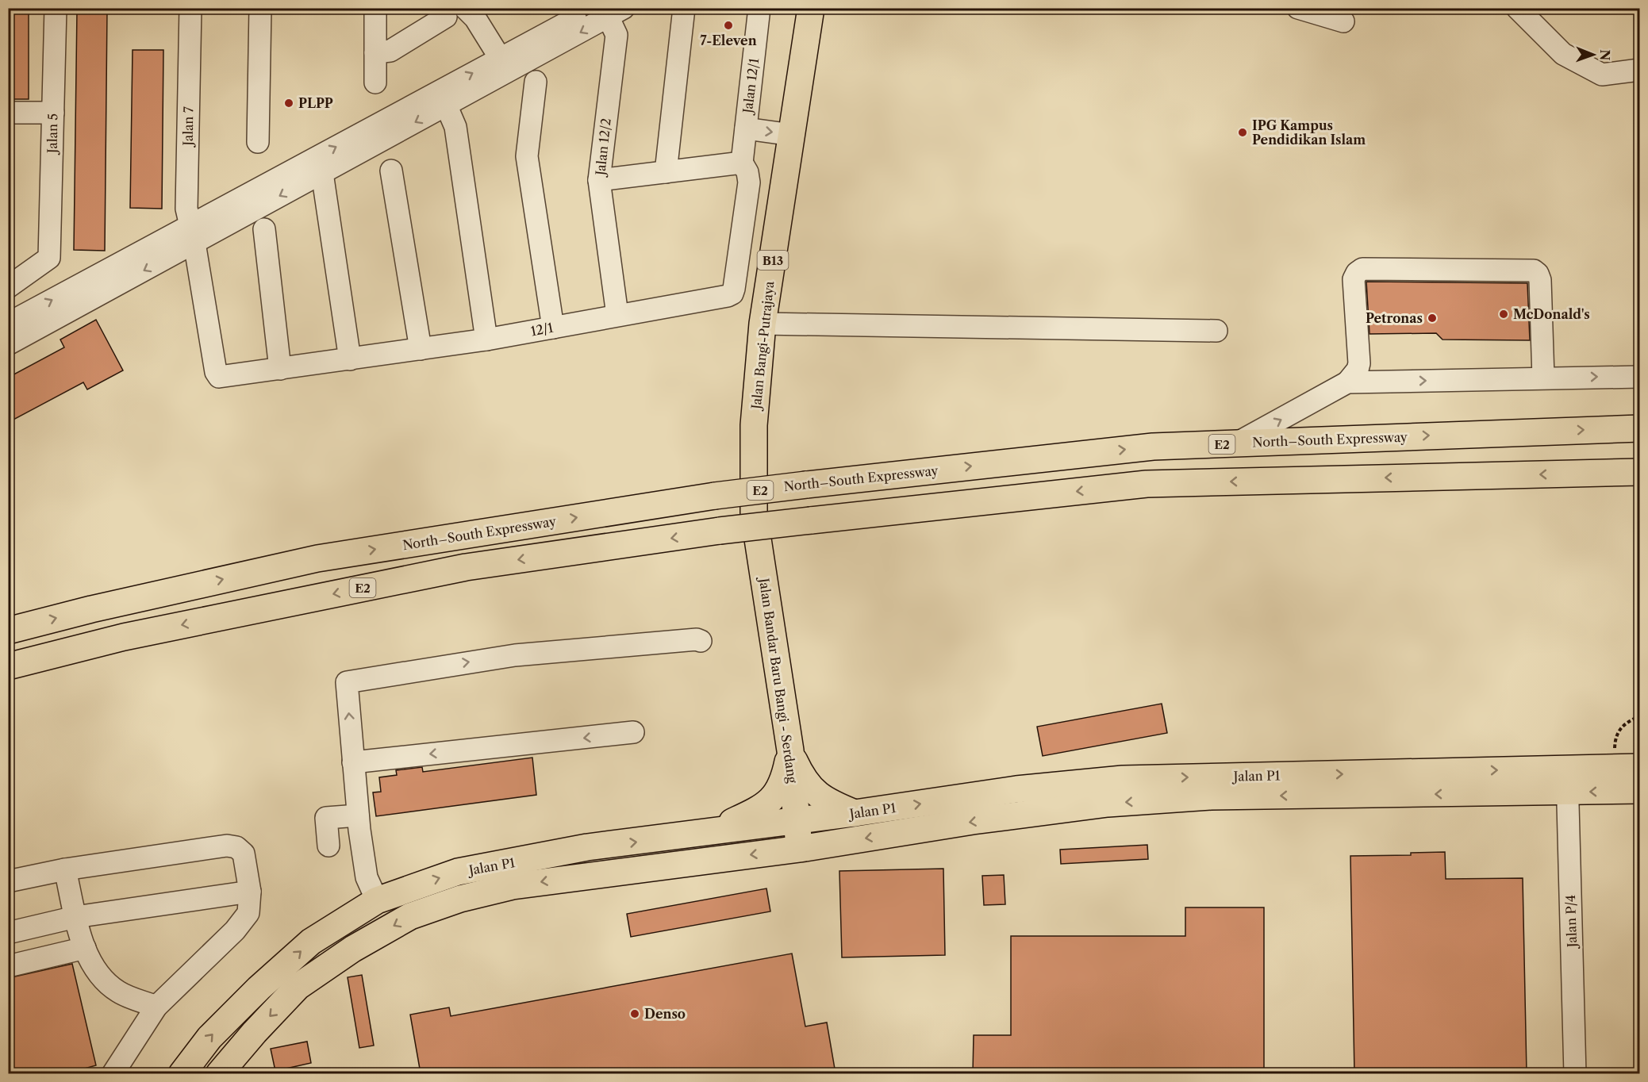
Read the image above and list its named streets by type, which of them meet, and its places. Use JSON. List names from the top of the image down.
{
  "streets": {
    "main road": [
      "B13",
      "Jalan Bangi-Putrajaya",
      "North–South Expressway",
      "E2",
      "Jalan Bandar Baru Bangi - Serdang",
      "Jalan P1"
    ],
    "street": [
      "Jalan 12/1",
      "Jalan 7",
      "Jalan 5",
      "Jalan 12/2",
      "12/1",
      "Jalan P/4"
    ]
  },
  "crossings": [
    ["Jalan 12/1", "12/1"],
    ["Jalan 7", "12/1"],
    ["Jalan 12/2", "12/1"],
    ["Jalan Bangi-Putrajaya", "Jalan Bandar Baru Bangi - Serdang"],
    ["Jalan Bandar Baru Bangi - Serdang", "Jalan P1"],
    ["Jalan P1", "Jalan P/4"]
  ],
  "places": [
    "7-Eleven",
    "PLPP",
    "IPG Kampus Pendidikan Islam",
    "McDonald's",
    "Petronas",
    "Denso"
  ],
  "north": "right"
}
